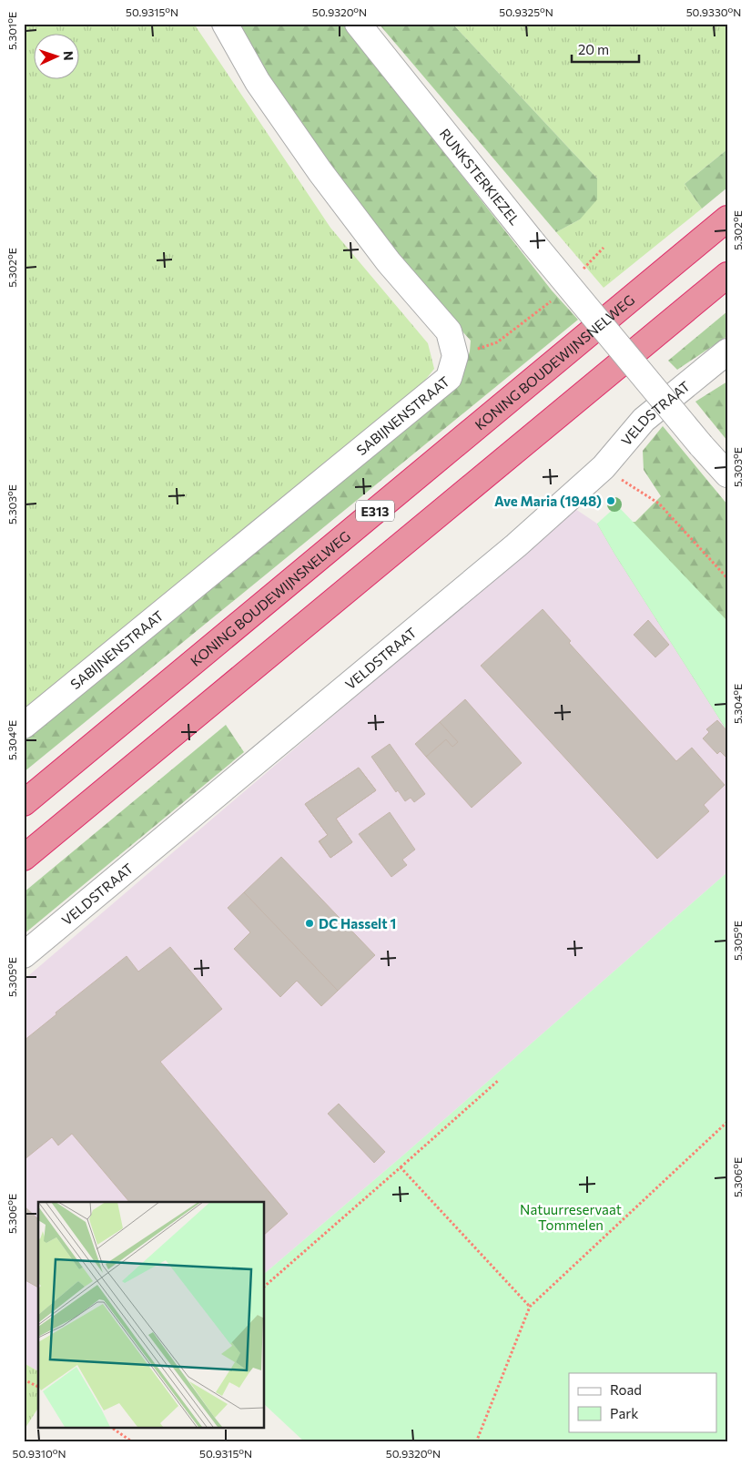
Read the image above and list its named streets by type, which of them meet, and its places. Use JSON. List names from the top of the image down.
{
  "streets": {
    "highway": ["KONING BOUDEWIJNSNELWEG", "E313"],
    "street": ["RUNKSTERKIEZEL", "VELDSTRAAT", "SABIJNENSTRAAT"]
  },
  "parks": ["Natuurreservaat Tommelen"],
  "places": ["Ave Maria (1948)", "DC Hasselt 1"],
  "legend": ["Road", "Park"],
  "scale_bar": "20 m",
  "north": "right",
  "coordinates": [
    "50.9315°N",
    "50.9320°N",
    "50.9325°N",
    "50.9330°N",
    "5.301°E",
    "5.302°E",
    "5.303°E",
    "5.304°E",
    "5.305°E",
    "5.306°E",
    "50.9310°N"
  ]
}
